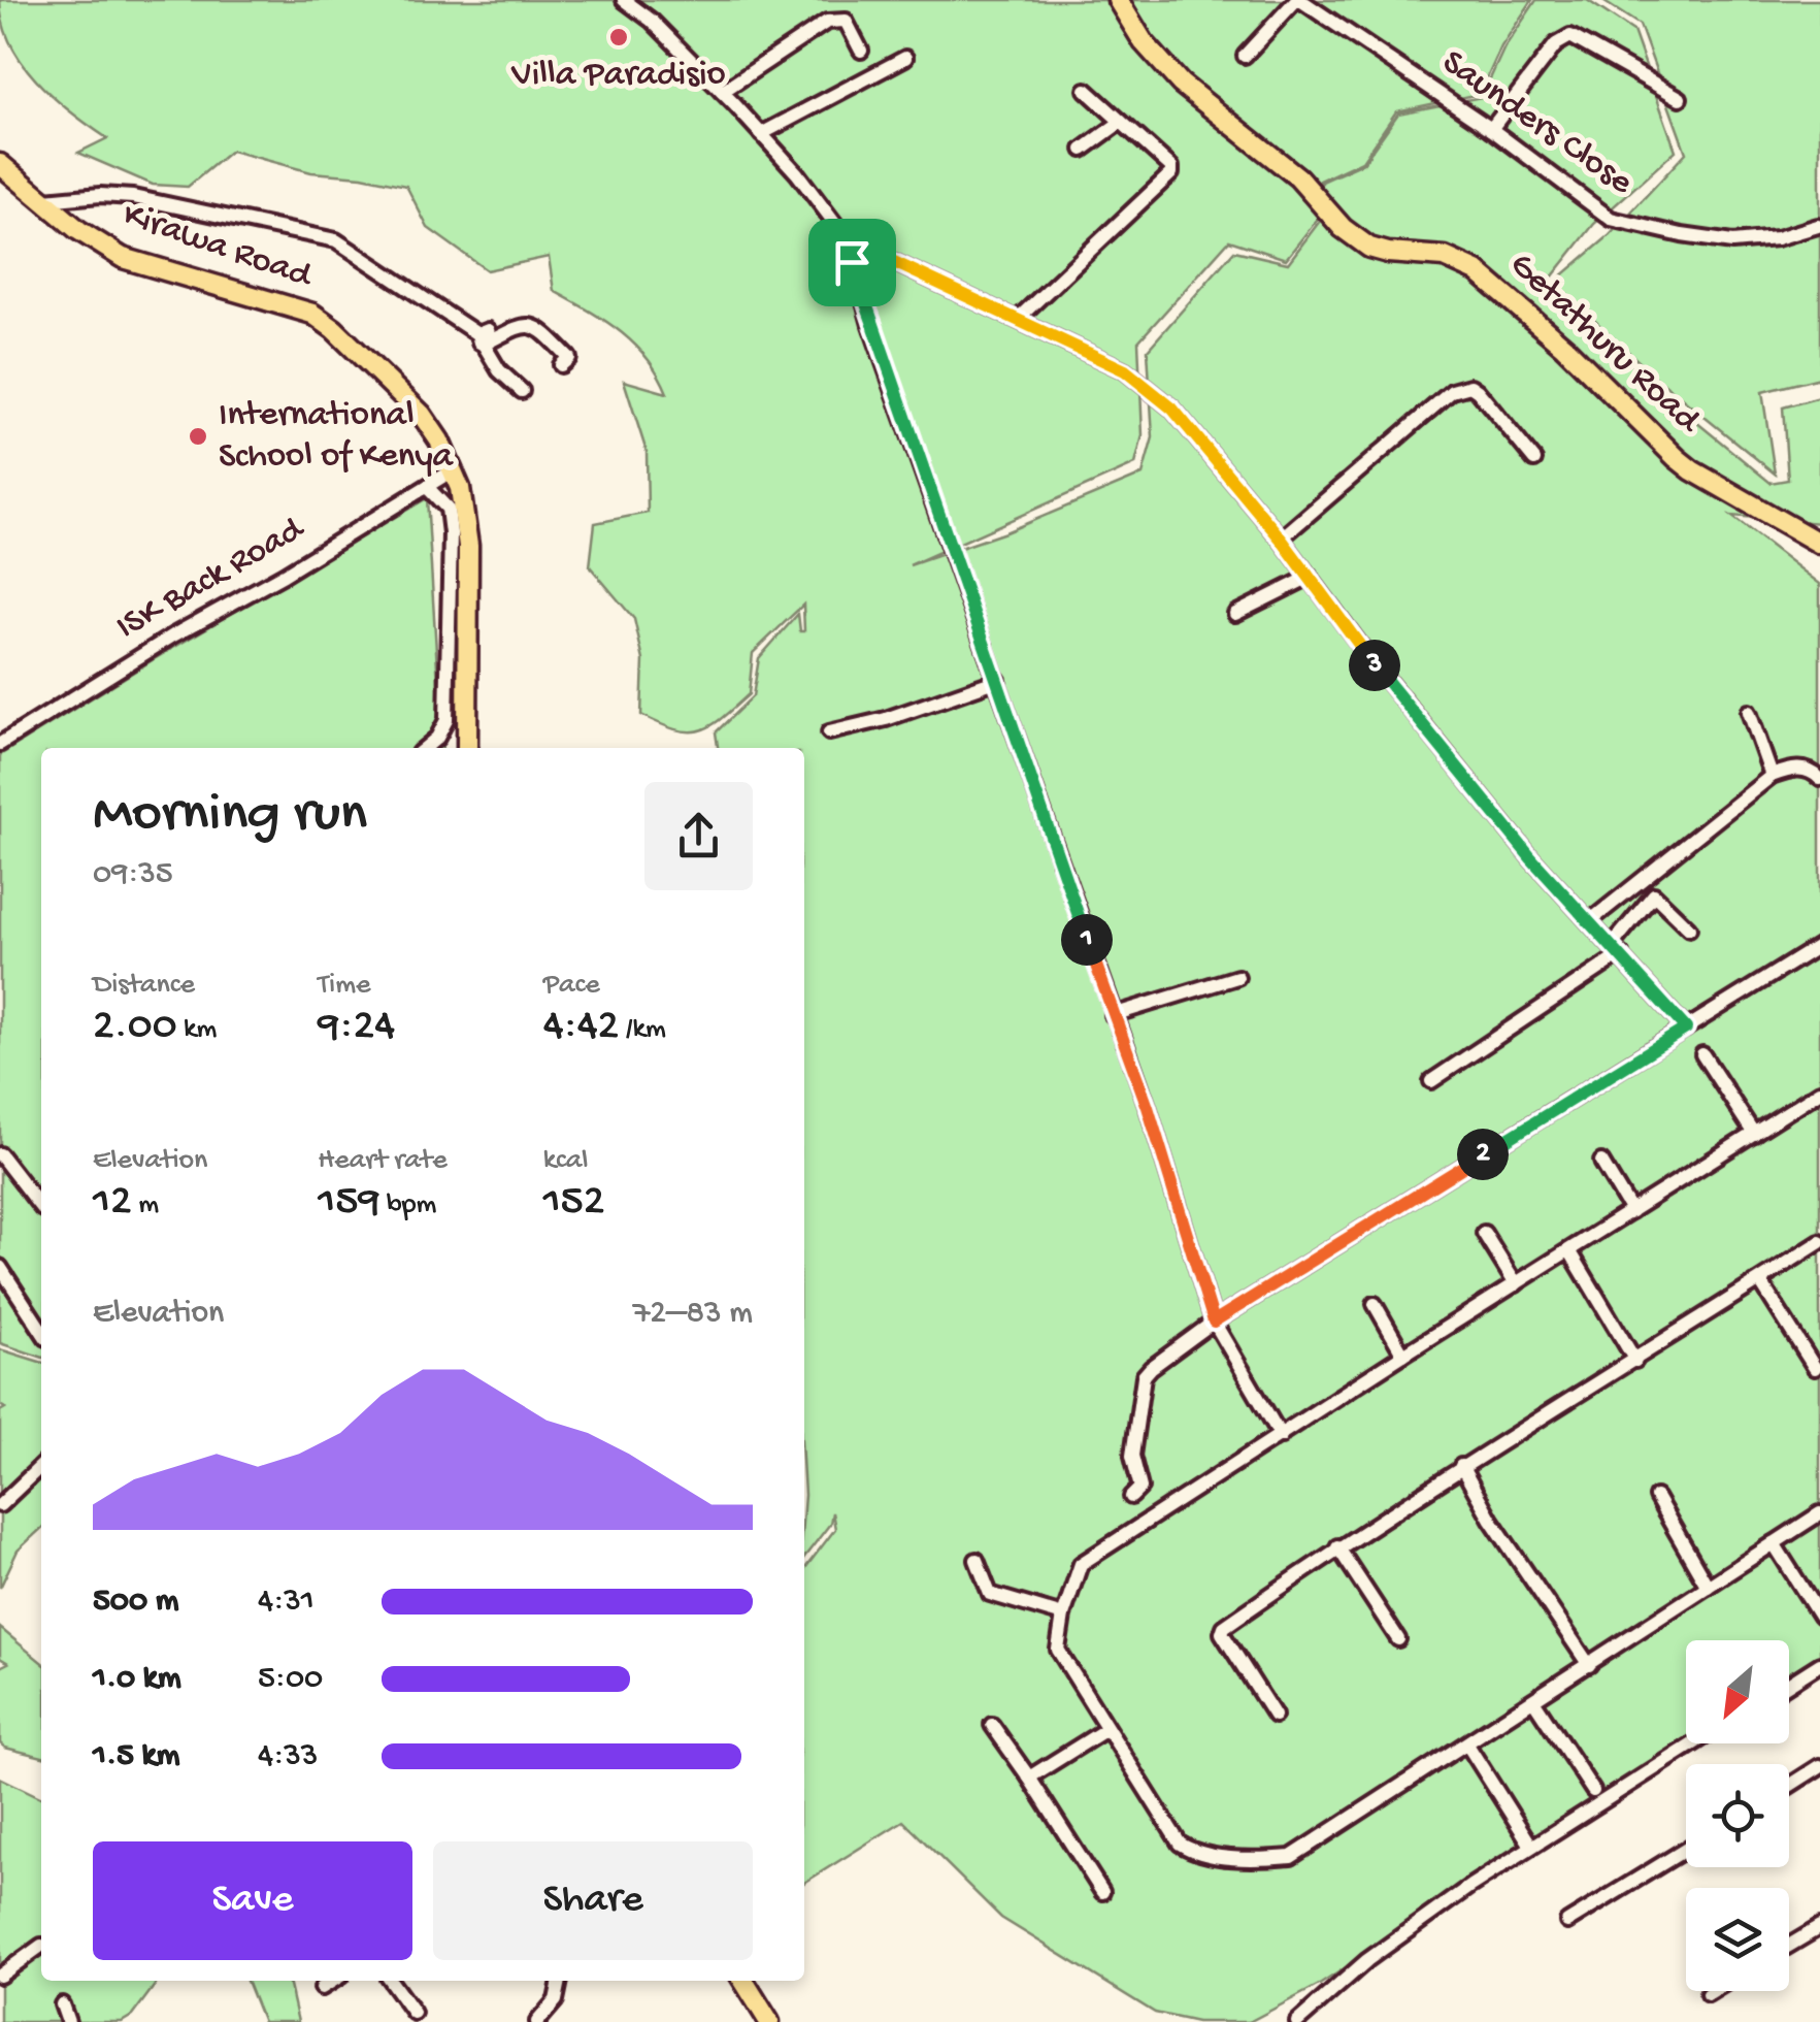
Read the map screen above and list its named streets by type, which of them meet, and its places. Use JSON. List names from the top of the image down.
{
  "streets": {
    "main road": ["Kirawa Road", "Getathuru Road"],
    "street": ["Saunders Close", "ISK Back Road"]
  },
  "crossings": [
    ["Kirawa Road", "ISK Back Road"]
  ],
  "places": ["Villa Paradisio", "International School of Kenya"],
  "north": "bottom left",
  "page": {
    "pins": ["3", "1", "2"],
    "heading": ["Morning run", "09:35"],
    "stats": [
      ["Distance", "2.00 km"],
      ["Time", "9:24"],
      ["Pace", "4:42 /km"],
      ["Elevation", "12 m"],
      ["Heart rate", "159 bpm"],
      ["kcal", "152"]
    ],
    "chart": ["Elevation", "72–83 m"],
    "list": [
      {
        "name": "500 m",
        "note": "4:31"
      },
      {
        "name": "1.0 km",
        "note": "5:00"
      },
      {
        "name": "1.5 km",
        "note": "4:33"
      }
    ],
    "buttons": ["Save", "Share"]
  }
}
